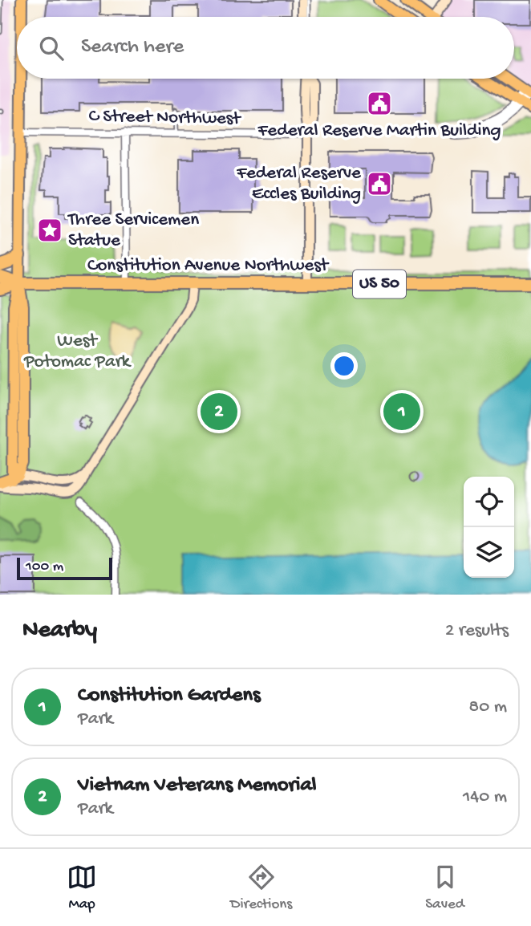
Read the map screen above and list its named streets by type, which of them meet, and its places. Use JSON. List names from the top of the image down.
{
  "streets": {
    "highway": ["Constitution Avenue Northwest", "US 50"],
    "street": ["C Street Northwest"]
  },
  "parks": ["West Potomac Park"],
  "places": {
    "public building": ["Federal Reserve Martin Building", "Federal Reserve Eccles Building"],
    "place": ["Three Servicemen Statue"]
  },
  "scale_bar": "100 m",
  "page": {
    "search": "Search here",
    "pins": ["1", "2"],
    "scale": "100 m",
    "heading": ["Nearby", "2 results"],
    "list": [
      {
        "mark": "1",
        "name": "Constitution Gardens",
        "note": "Park",
        "value": "80 m"
      },
      {
        "mark": "2",
        "name": "Vietnam Veterans Memorial",
        "note": "Park",
        "value": "140 m"
      }
    ],
    "nav": ["Map", "Directions", "Saved"]
  }
}
